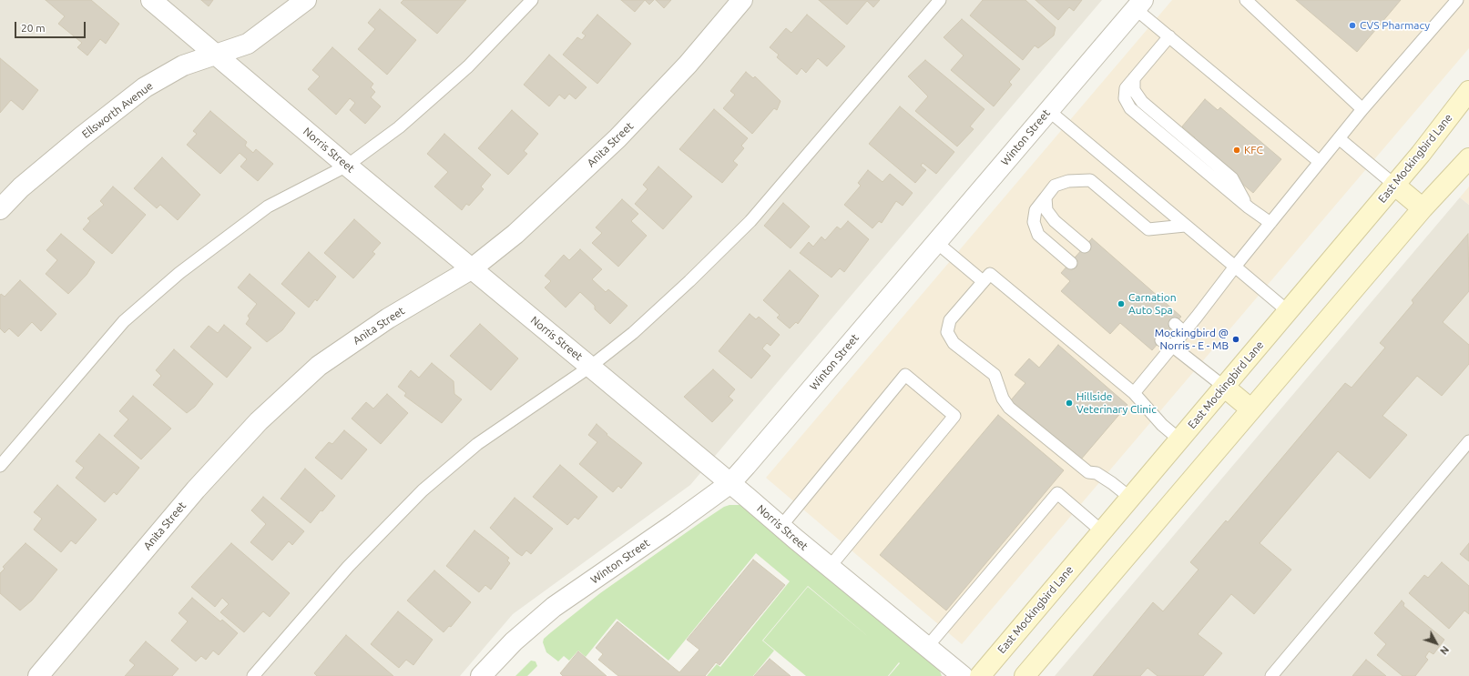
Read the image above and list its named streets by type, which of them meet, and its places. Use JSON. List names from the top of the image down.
{
  "streets": {
    "main road": ["East Mockingbird Lane"],
    "street": [
      "Ellsworth Avenue",
      "Winton Street",
      "Anita Street",
      "Norris Street"
    ]
  },
  "crossings": [
    ["Ellsworth Avenue", "Norris Street"],
    ["Winton Street", "Norris Street"],
    ["Anita Street", "Norris Street"]
  ],
  "places": [
    "CVS Pharmacy",
    "KFC",
    "Carnation Auto Spa",
    "Mockingbird @ Norris - E - MB",
    "Hillside Veterinary Clinic"
  ],
  "scale_bar": "20 m",
  "north": "bottom right"
}
